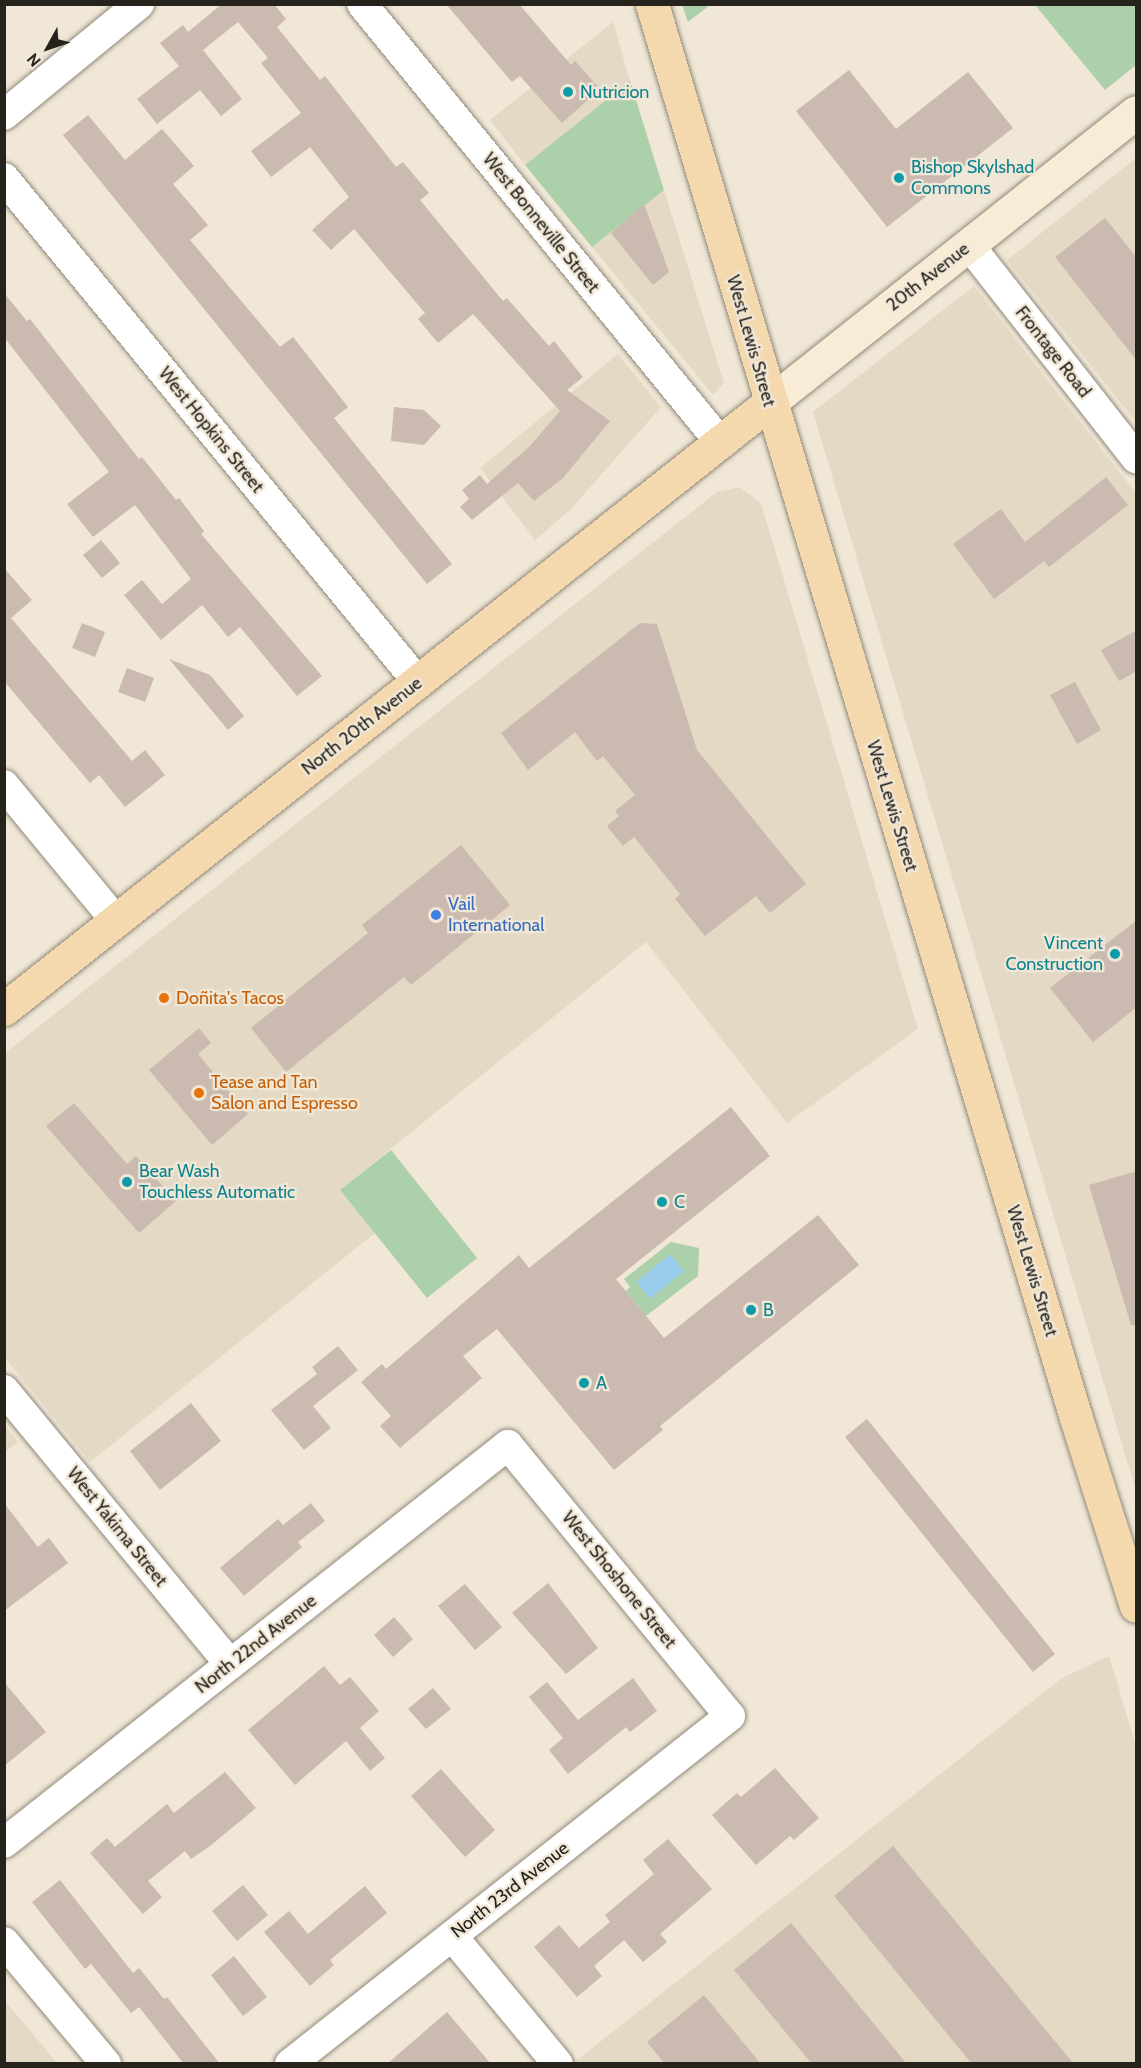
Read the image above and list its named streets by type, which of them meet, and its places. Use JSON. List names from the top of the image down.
{
  "streets": {
    "main road": ["20th Avenue", "West Lewis Street", "North 20th Avenue"],
    "street": [
      "West Bonneville Street",
      "Frontage Road",
      "West Hopkins Street",
      "West Yakima Street",
      "West Shoshone Street",
      "North 22nd Avenue",
      "North 23rd Avenue"
    ]
  },
  "crossings": [
    ["West Bonneville Street", "20th Avenue"],
    ["West Bonneville Street", "North 20th Avenue"],
    ["20th Avenue", "West Lewis Street"],
    ["20th Avenue", "Frontage Road"],
    ["20th Avenue", "North 20th Avenue"],
    ["West Hopkins Street", "North 20th Avenue"],
    ["West Yakima Street", "North 22nd Avenue"],
    ["West Shoshone Street", "North 22nd Avenue"],
    ["West Shoshone Street", "North 23rd Avenue"]
  ],
  "places": [
    "Nutricion",
    "Bishop Skylshad Commons",
    "Vail International",
    "Vincent Construction",
    "Doñita's Tacos",
    "Tease and Tan Salon and Espresso",
    "Bear Wash Touchless Automatic",
    "C",
    "B",
    "A"
  ],
  "north": "bottom left"
}
